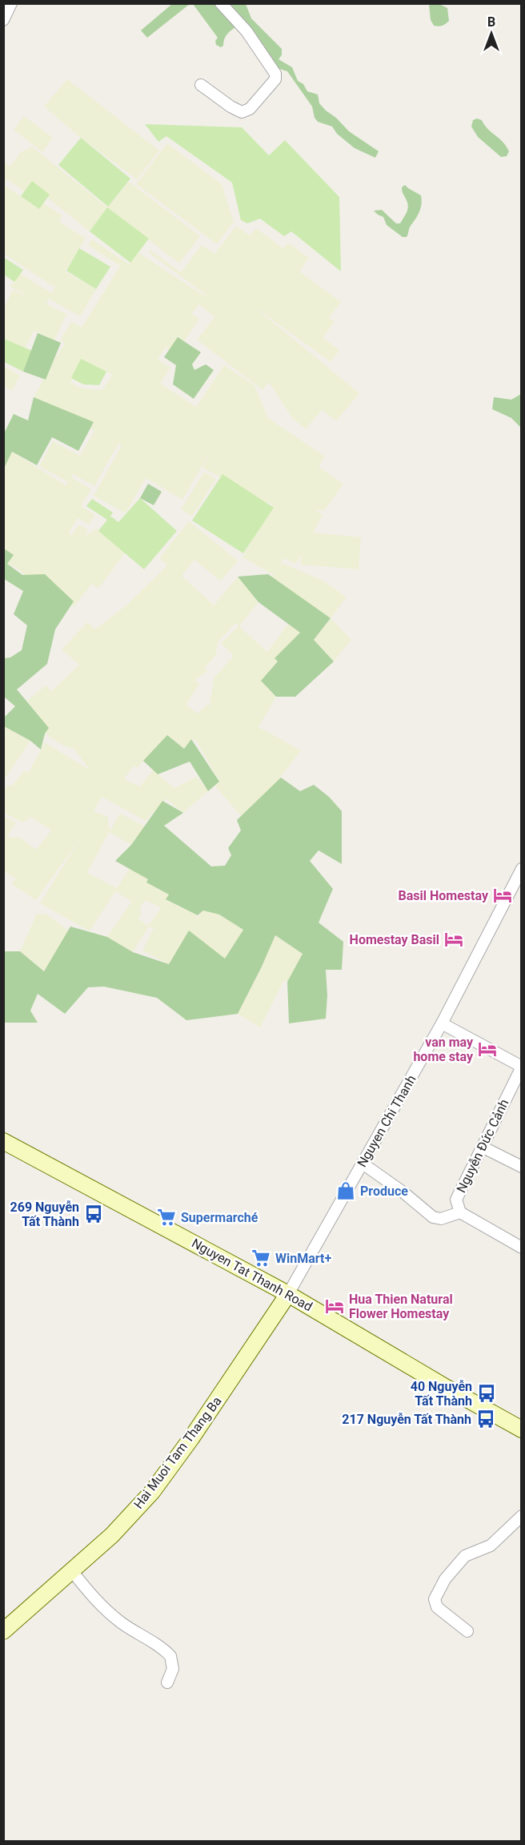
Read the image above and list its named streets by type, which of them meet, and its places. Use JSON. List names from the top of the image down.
{
  "streets": {
    "main road": ["Nguyen Tat Thanh Road", "Hai Muoi Tam Thang Ba"],
    "street": ["Nguyen Chi Thanh", "Nguyễn Đức Cảnh"]
  },
  "crossings": [
    ["Nguyen Chi Thanh", "Nguyen Tat Thanh Road"],
    ["Nguyen Chi Thanh", "Hai Muoi Tam Thang Ba"],
    ["Nguyen Tat Thanh Road", "Hai Muoi Tam Thang Ba"]
  ],
  "places": {
    "hotel": [
      "Basil Homestay",
      "Homestay Basil",
      "van may home stay",
      "Hua Thien Natural Flower Homestay"
    ],
    "shop": ["Produce"],
    "bus stop": ["269 Nguyễn Tất Thành", "40 Nguyễn Tất Thành", "217 Nguyễn Tất Thành"],
    "supermarket": ["Supermarché", "WinMart+"]
  },
  "north": "top"
}
